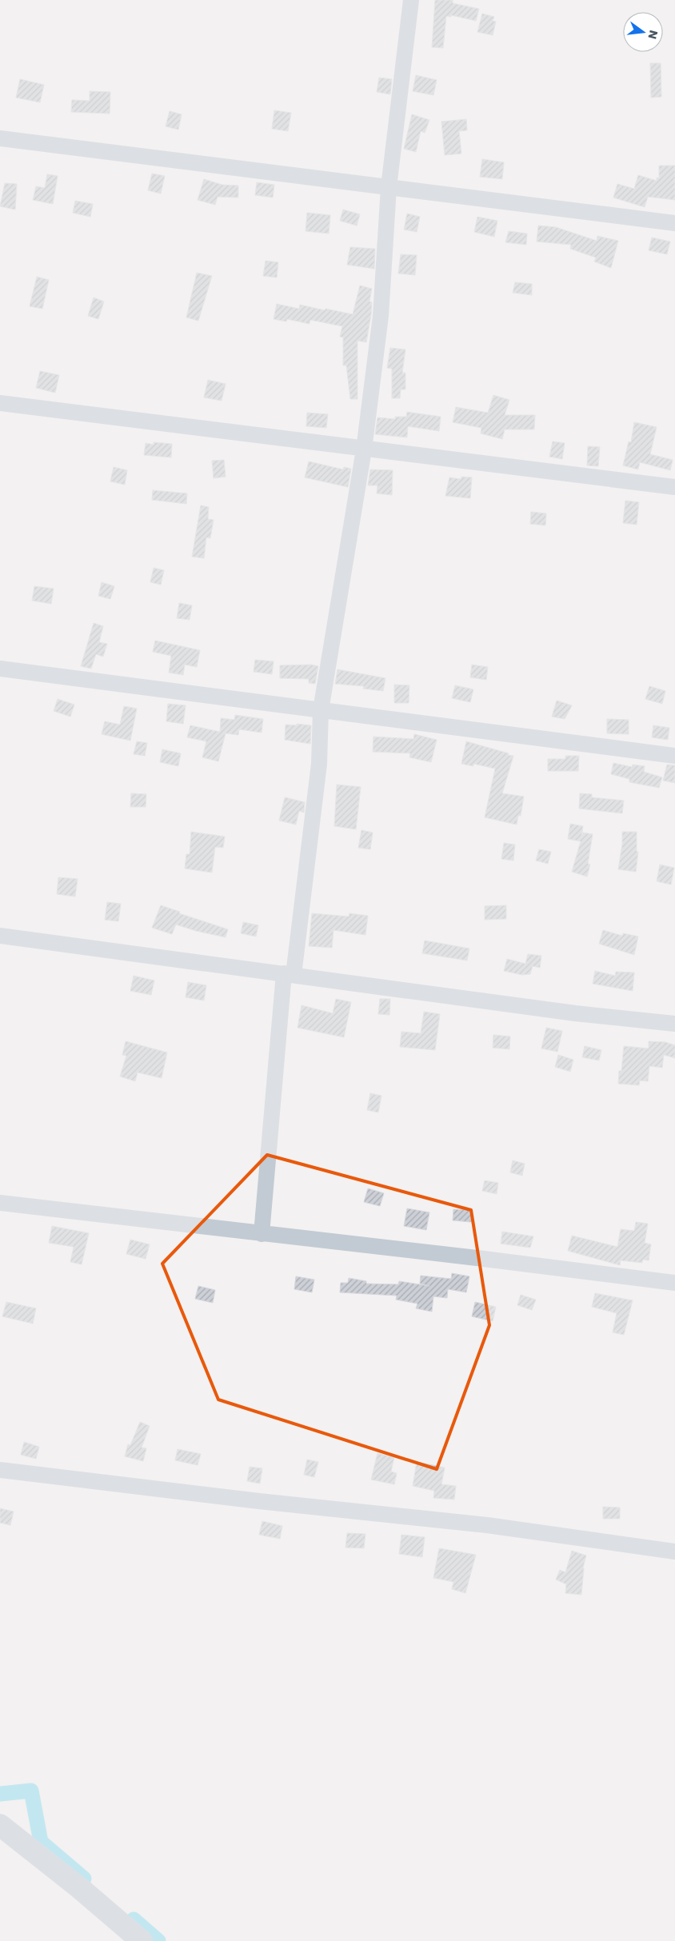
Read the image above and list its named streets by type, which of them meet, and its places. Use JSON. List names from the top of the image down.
{
  "north": "right"
}
